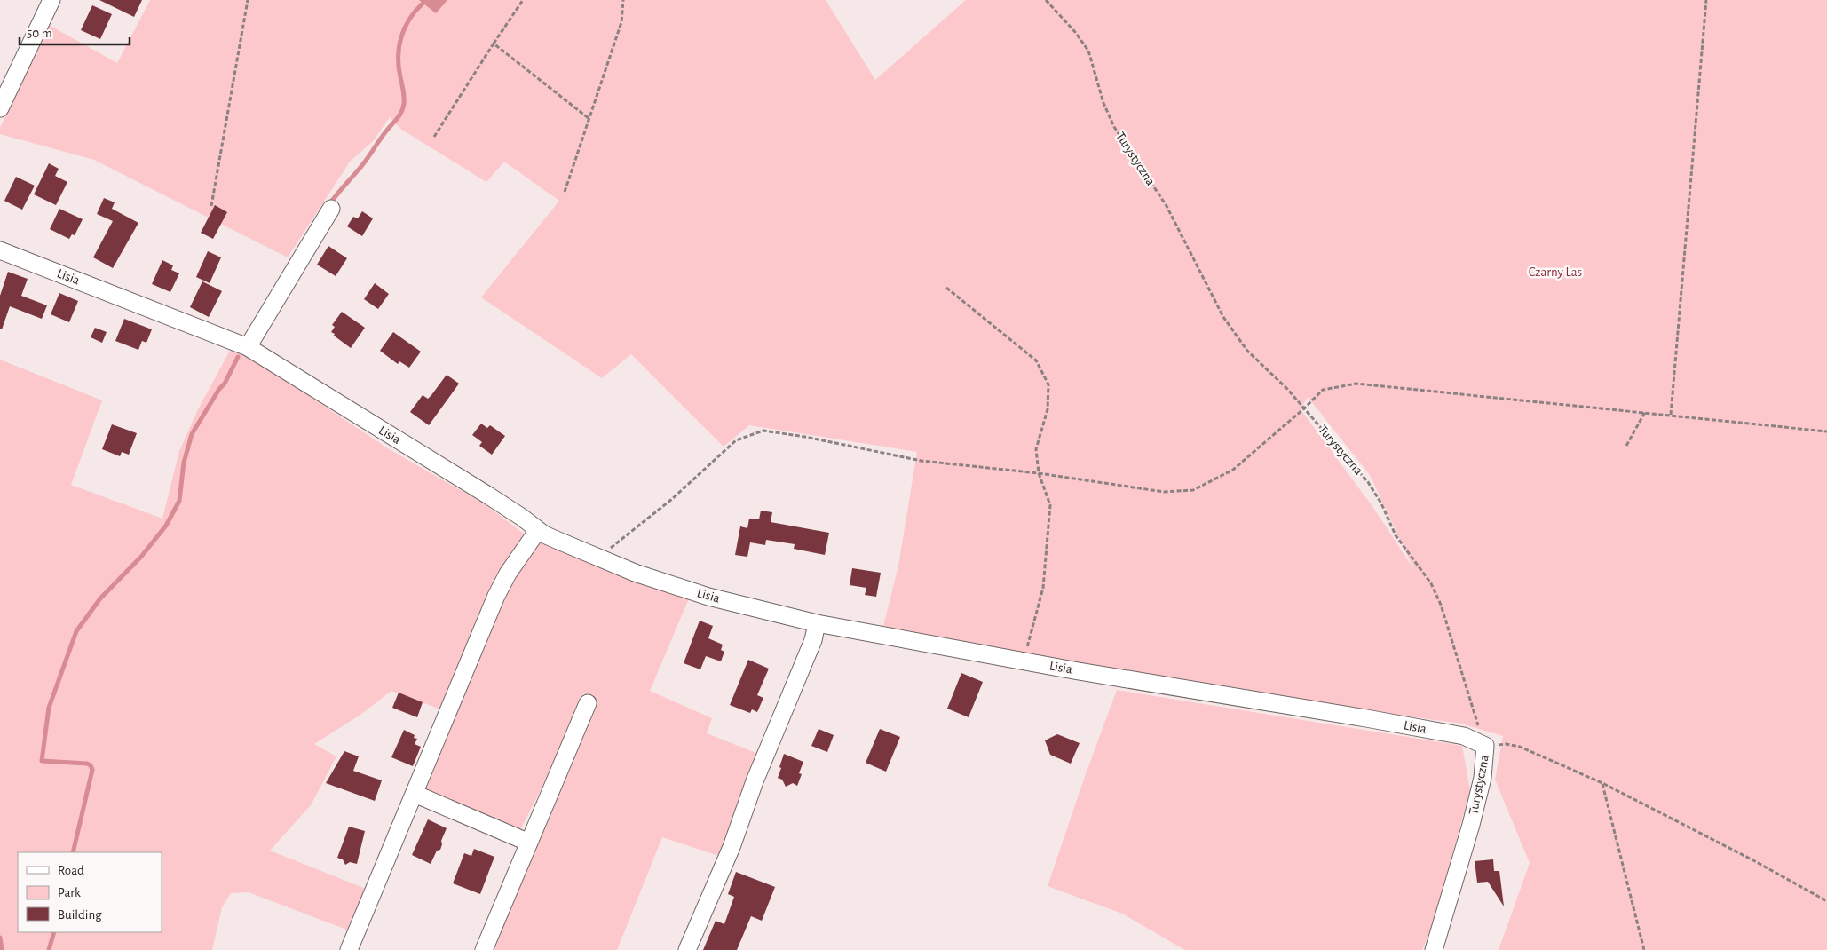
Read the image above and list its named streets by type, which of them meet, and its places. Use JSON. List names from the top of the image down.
{
  "streets": {
    "street": ["Turystyczna", "Lisia"]
  },
  "crossings": [
    ["Turystyczna", "Lisia"]
  ],
  "parks": ["Czarny Las"],
  "legend": ["Road", "Park", "Building"],
  "scale_bar": "50 m"
}
